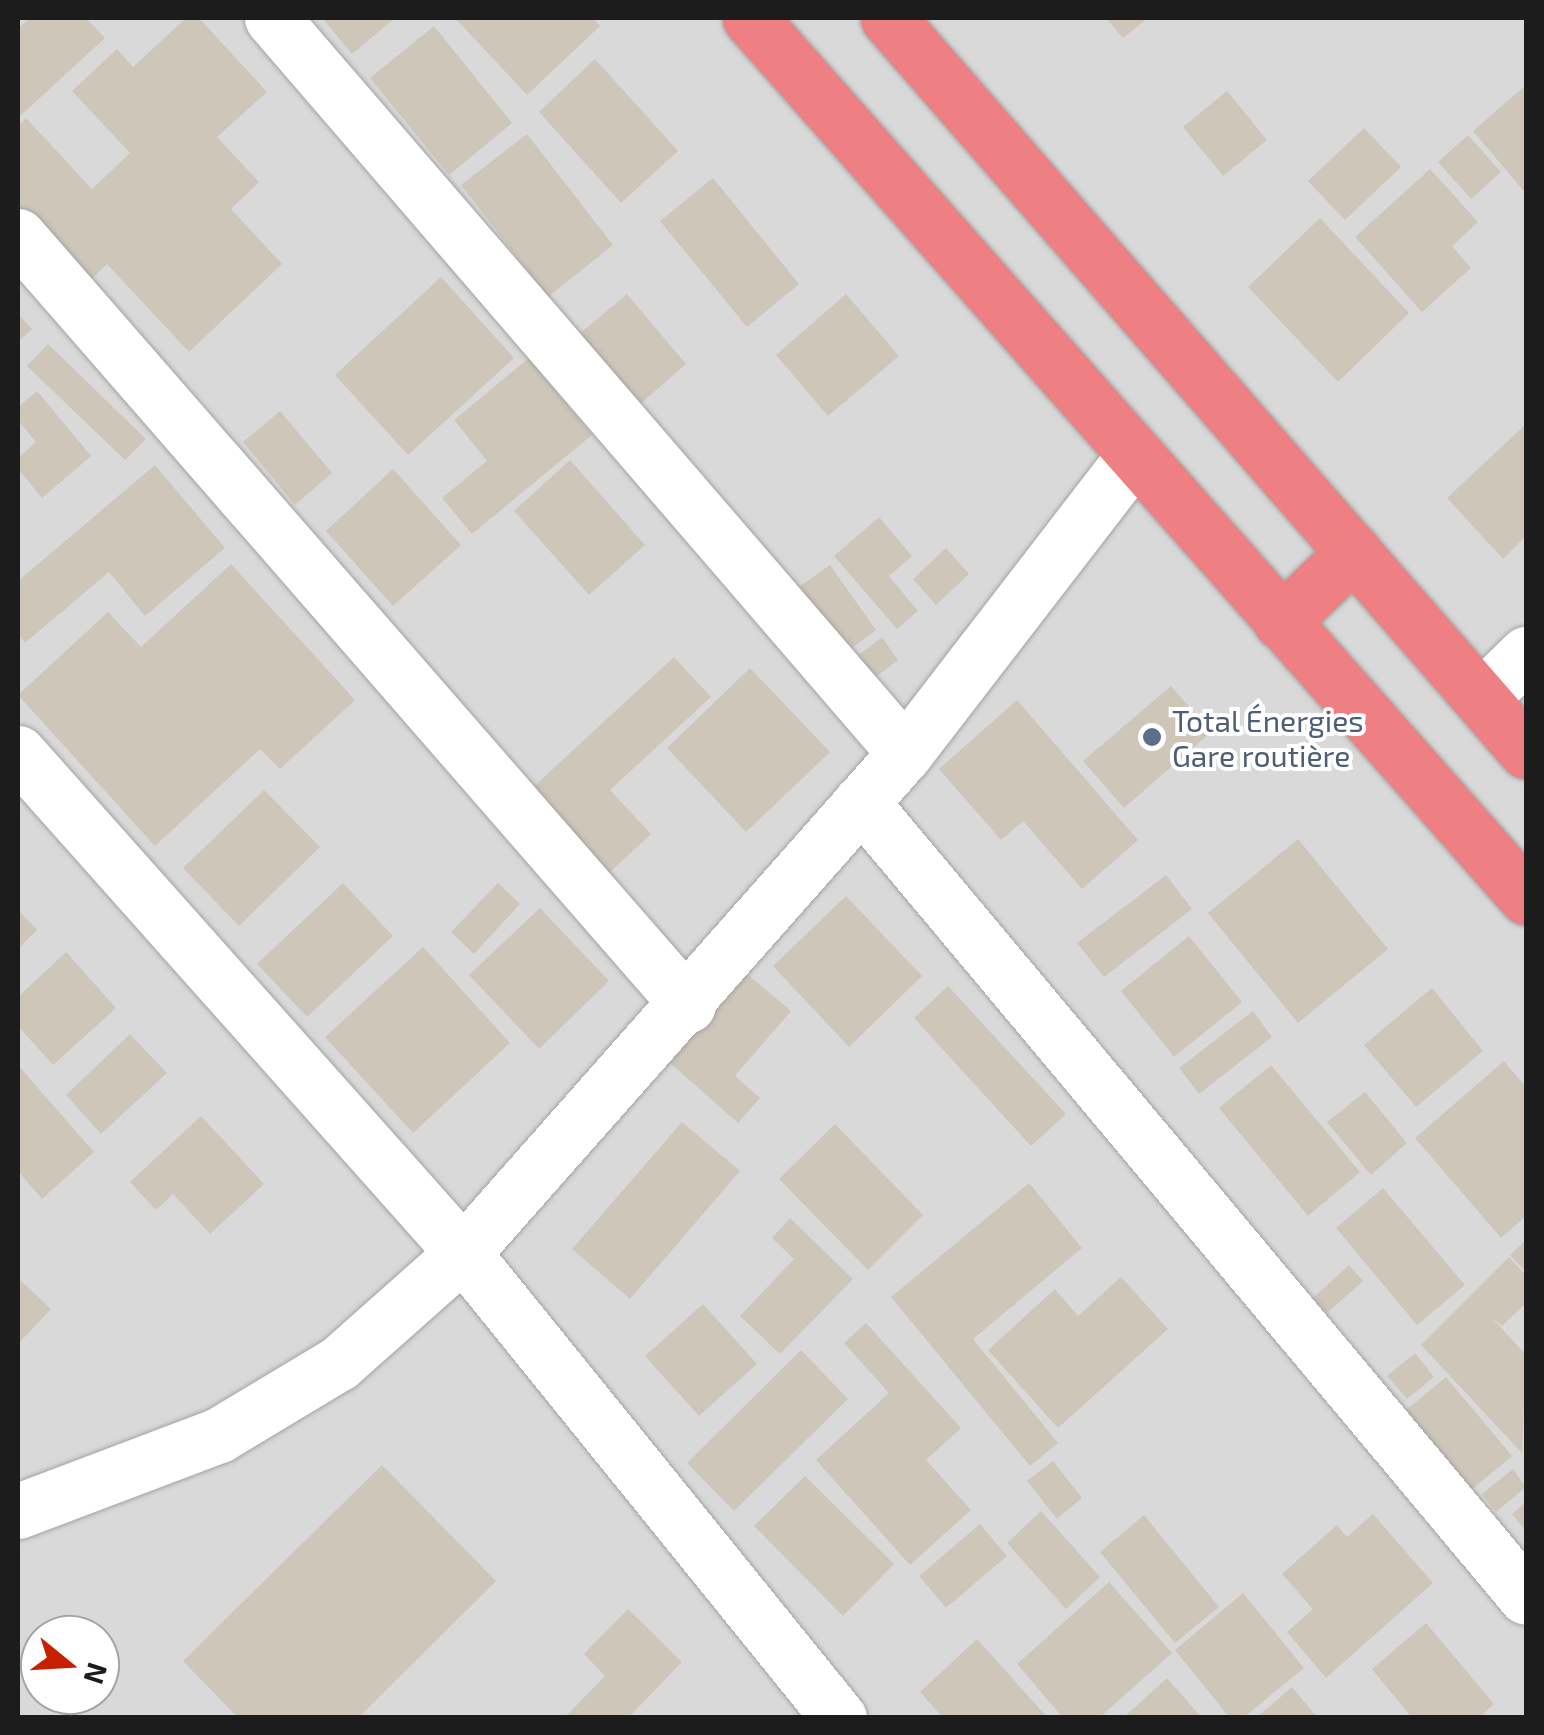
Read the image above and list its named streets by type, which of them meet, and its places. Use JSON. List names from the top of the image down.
{
  "places": ["Total Énergies Gare routière"],
  "north": "right"
}
